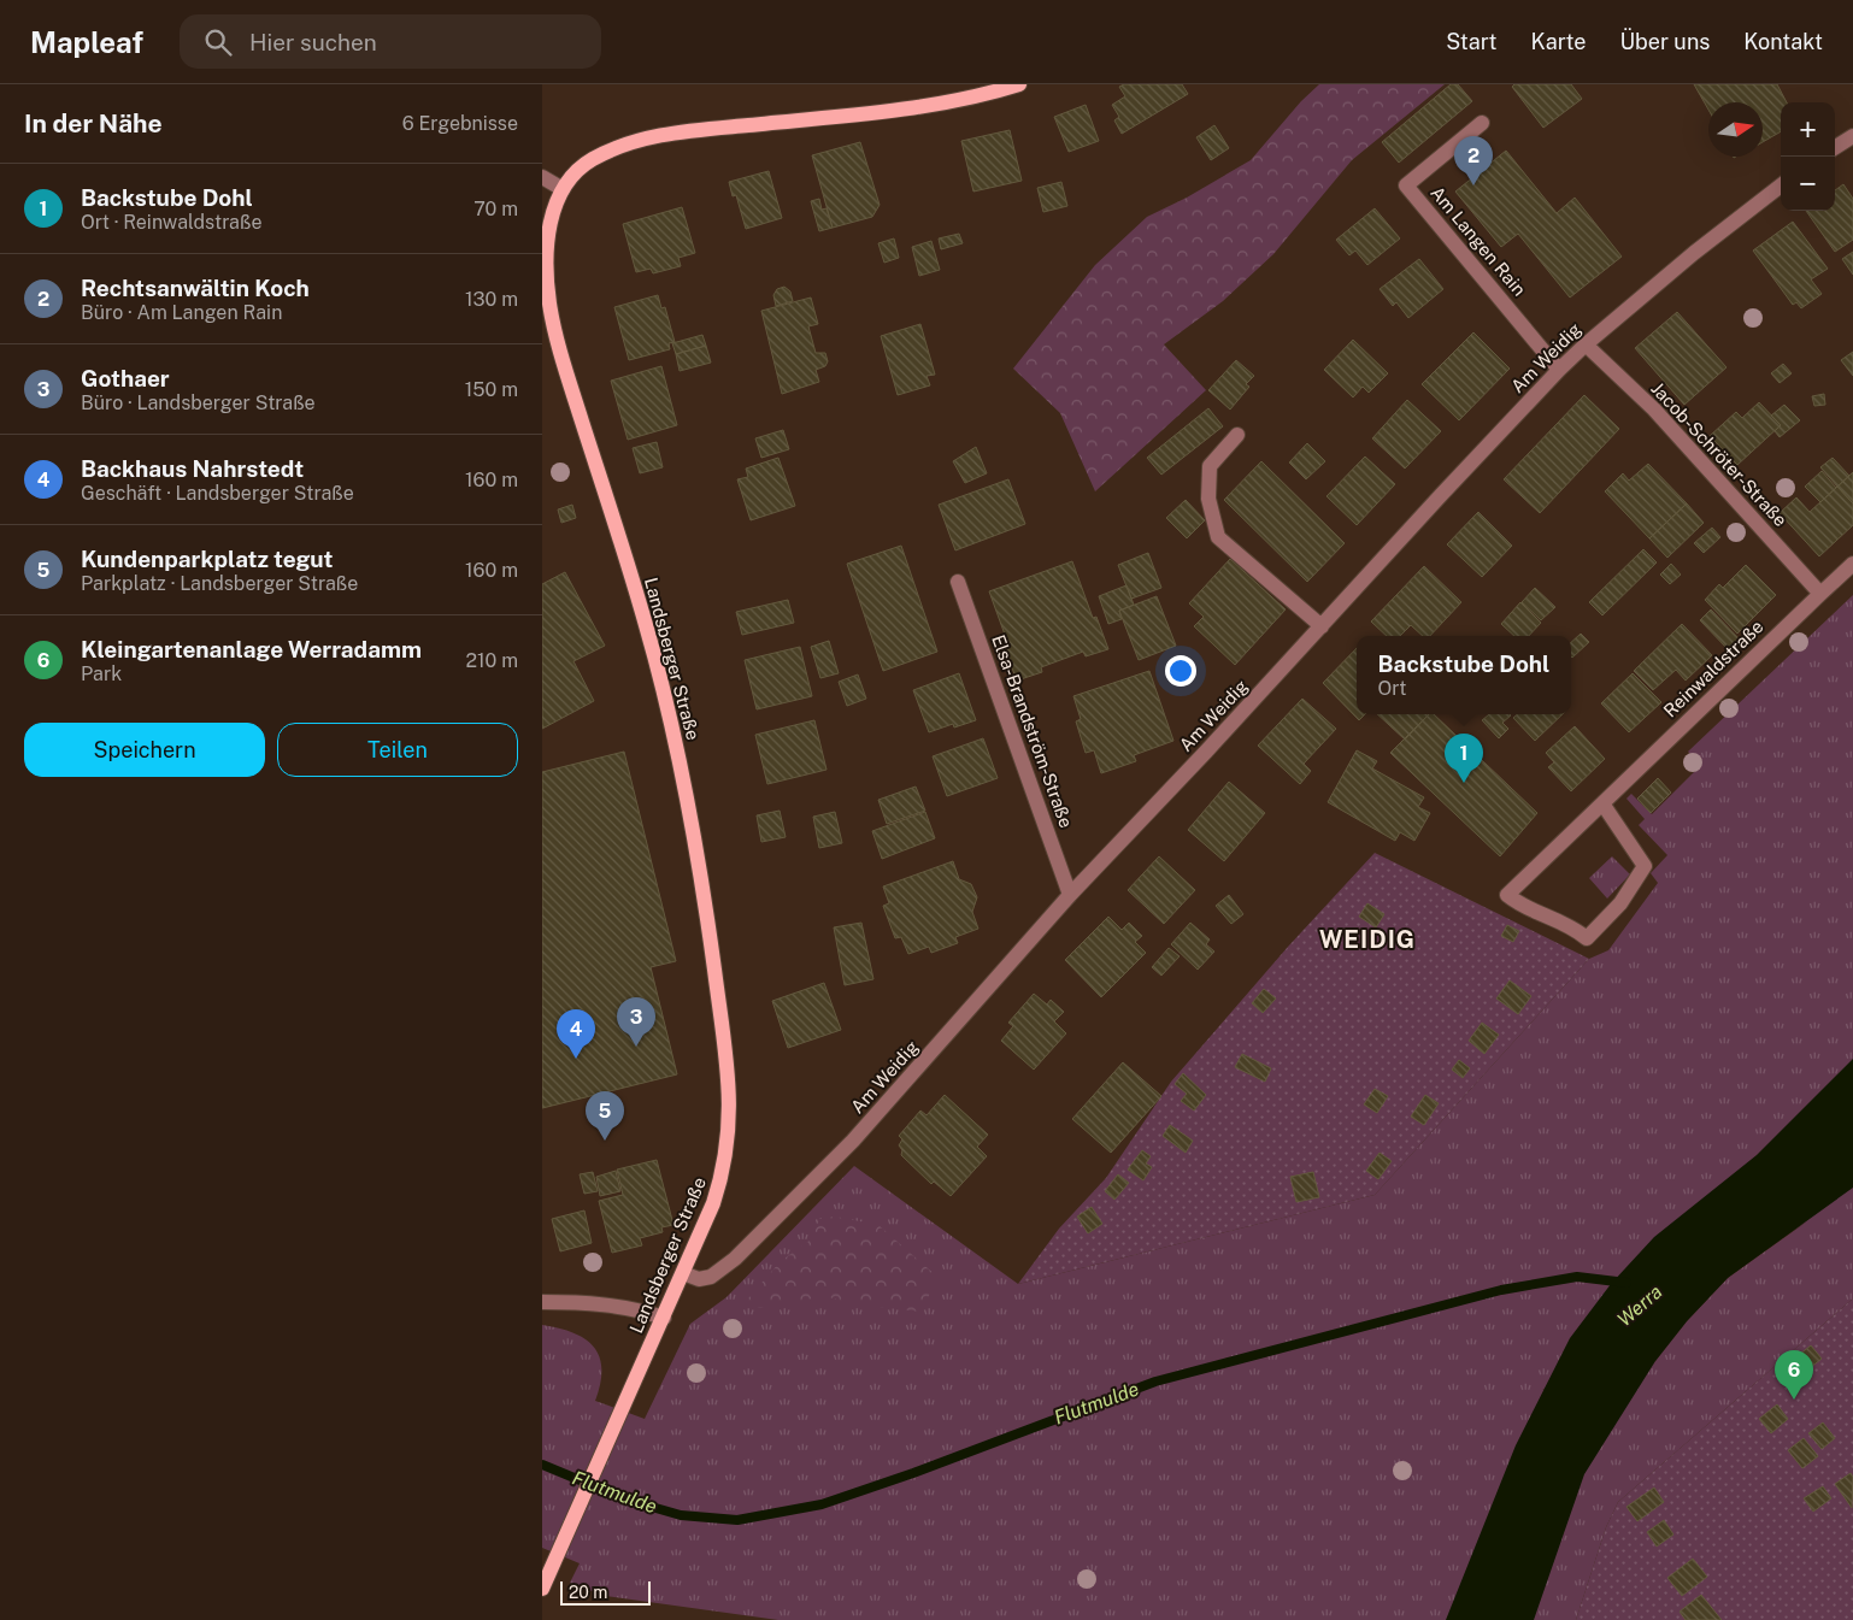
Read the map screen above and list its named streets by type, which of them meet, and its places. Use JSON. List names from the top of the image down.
{
  "streets": {
    "main road": ["Landsberger Straße"],
    "street": [
      "Am Langen Rain",
      "Am Weidig",
      "Jacob-Schröter-Straße",
      "Reinwaldstraße",
      "Elsa-Brandström-Straße"
    ]
  },
  "crossings": [
    ["Am Langen Rain", "Am Weidig"],
    ["Am Weidig", "Jacob-Schröter-Straße"],
    ["Am Weidig", "Landsberger Straße"],
    ["Am Weidig", "Elsa-Brandström-Straße"],
    ["Jacob-Schröter-Straße", "Reinwaldstraße"]
  ],
  "districts": ["WEIDIG"],
  "water": ["Werra", "Flutmulde"],
  "scale_bar": "20 m",
  "north": "right",
  "page": {
    "header": "Mapleaf",
    "search": "Hier suchen",
    "nav": [
      "Start",
      "Karte",
      "Über uns",
      "Kontakt"
    ],
    "heading": ["In der Nähe", "6 Ergebnisse"],
    "map_buttons": ["+", "−"],
    "pins": [
      "2",
      "1",
      "3",
      "4",
      "5",
      "6"
    ],
    "list": [
      {
        "mark": "1",
        "name": "Backstube Dohl",
        "note": "Ort · Reinwaldstraße",
        "value": "70 m"
      },
      {
        "mark": "2",
        "name": "Rechtsanwältin Koch",
        "note": "Büro · Am Langen Rain",
        "value": "130 m"
      },
      {
        "mark": "3",
        "name": "Gothaer",
        "note": "Büro · Landsberger Straße",
        "value": "150 m"
      },
      {
        "mark": "4",
        "name": "Backhaus Nahrstedt",
        "note": "Geschäft · Landsberger Straße",
        "value": "160 m"
      },
      {
        "mark": "5",
        "name": "Kundenparkplatz tegut",
        "note": "Parkplatz · Landsberger Straße",
        "value": "160 m"
      },
      {
        "mark": "6",
        "name": "Kleingartenanlage Werradamm",
        "note": "Park",
        "value": "210 m"
      }
    ],
    "popup": ["Backstube Dohl", "Ort"],
    "buttons": ["Speichern", "Teilen"],
    "scale": "20 m"
  }
}
